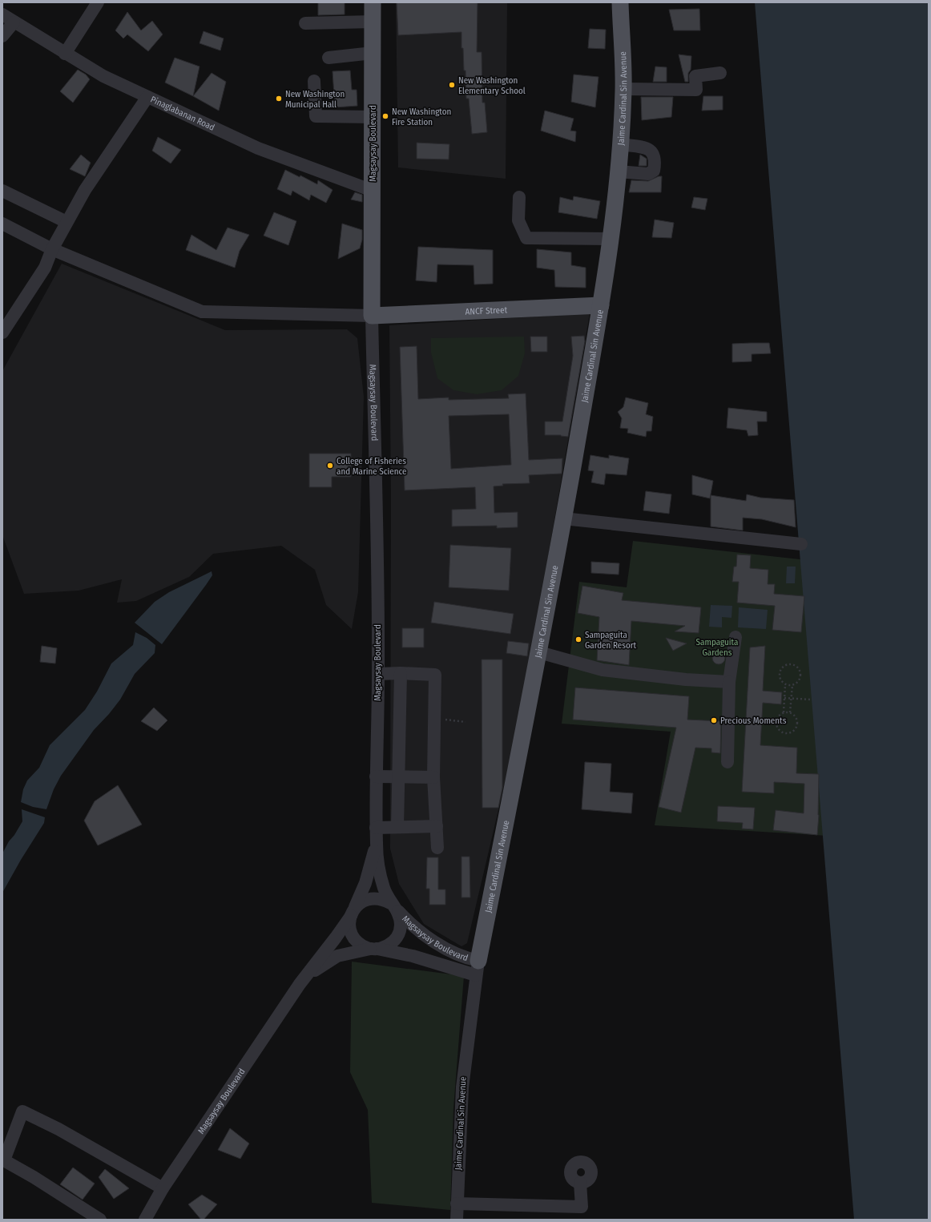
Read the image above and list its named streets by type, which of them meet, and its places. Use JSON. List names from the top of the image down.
{
  "streets": {
    "main road": ["Jaime Cardinal Sin Avenue", "Magsaysay Boulevard", "ANCF Street"],
    "street": ["Pinaglabanan Road"]
  },
  "crossings": [
    ["Jaime Cardinal Sin Avenue", "Magsaysay Boulevard"],
    ["Jaime Cardinal Sin Avenue", "ANCF Street"],
    ["Pinaglabanan Road", "Magsaysay Boulevard"],
    ["Magsaysay Boulevard", "ANCF Street"]
  ],
  "parks": ["Sampaguita Gardens"],
  "places": [
    "New Washington Elementary School",
    "New Washington Municipal Hall",
    "New Washington Fire Station",
    "College of Fisheries and Marine Science",
    "Sampaguita Garden Resort",
    "Precious Moments"
  ]
}
